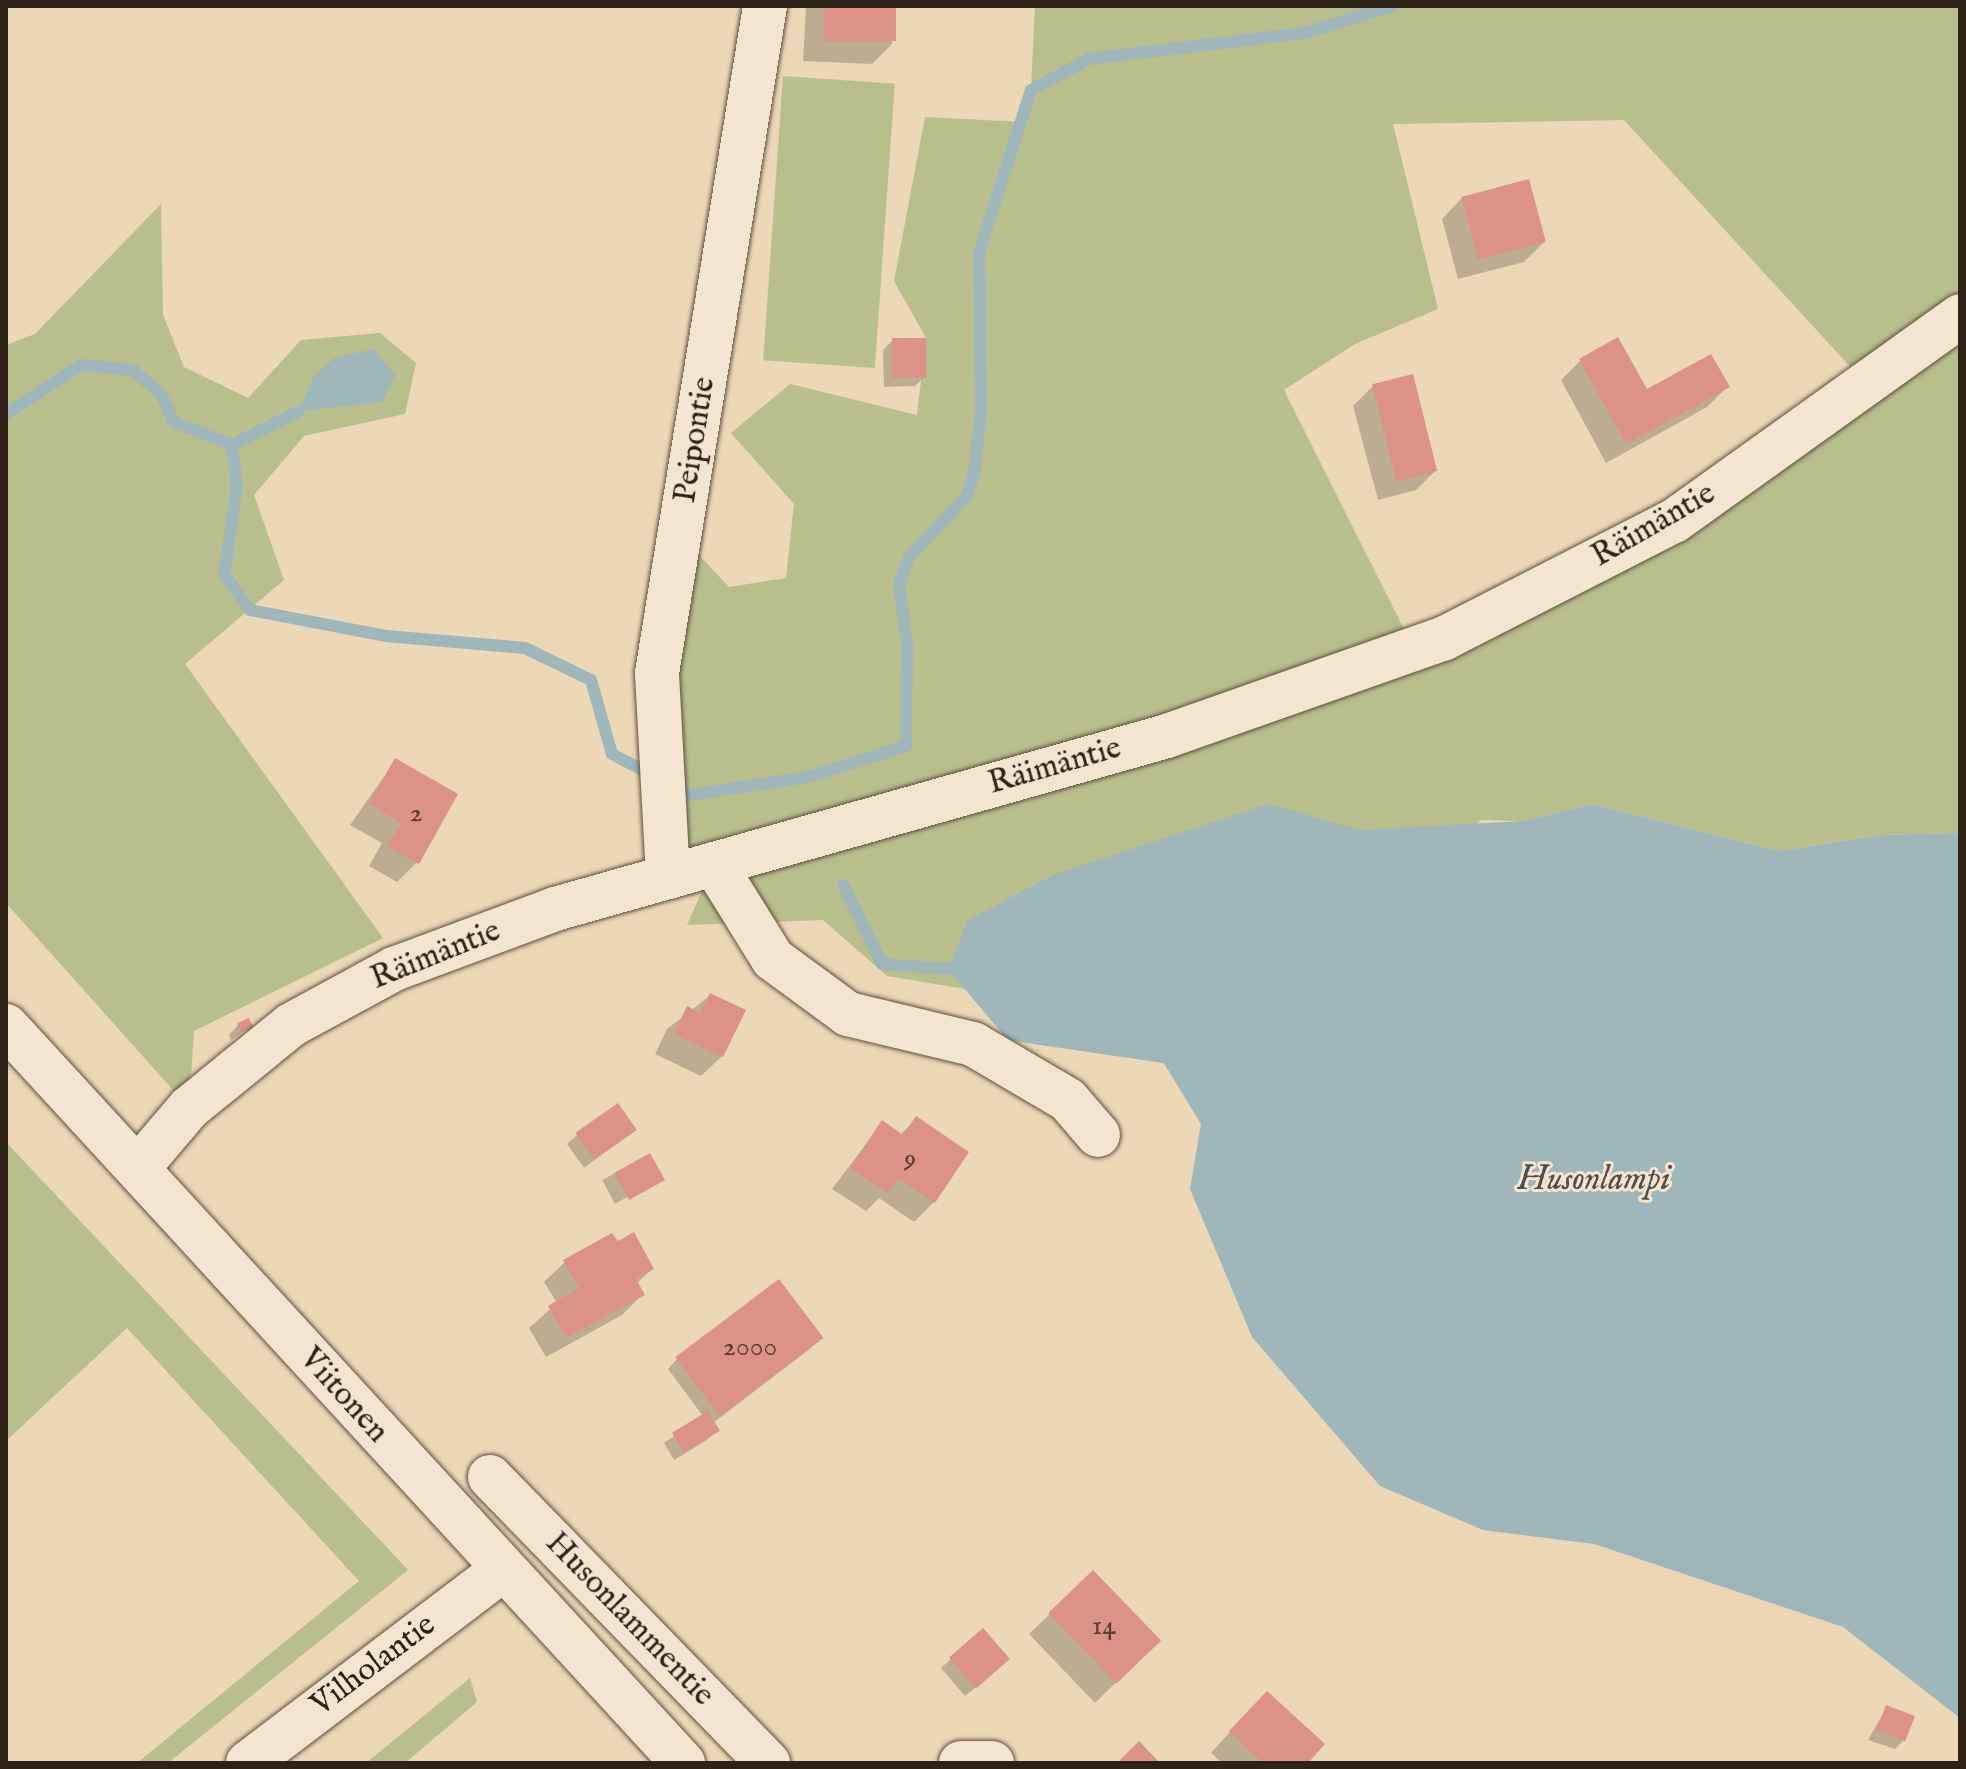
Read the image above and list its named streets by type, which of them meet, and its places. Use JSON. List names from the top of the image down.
{
  "streets": {
    "street": [
      "Peipontie",
      "Räimäntie",
      "Viitonen",
      "Husonlammentie",
      "Vilholantie"
    ]
  },
  "crossings": [
    ["Peipontie", "Räimäntie"],
    ["Räimäntie", "Viitonen"],
    ["Viitonen", "Vilholantie"]
  ],
  "water": ["Husonlampi"],
  "house_numbers": [
    "2",
    "9",
    "2000",
    "14"
  ]
}
